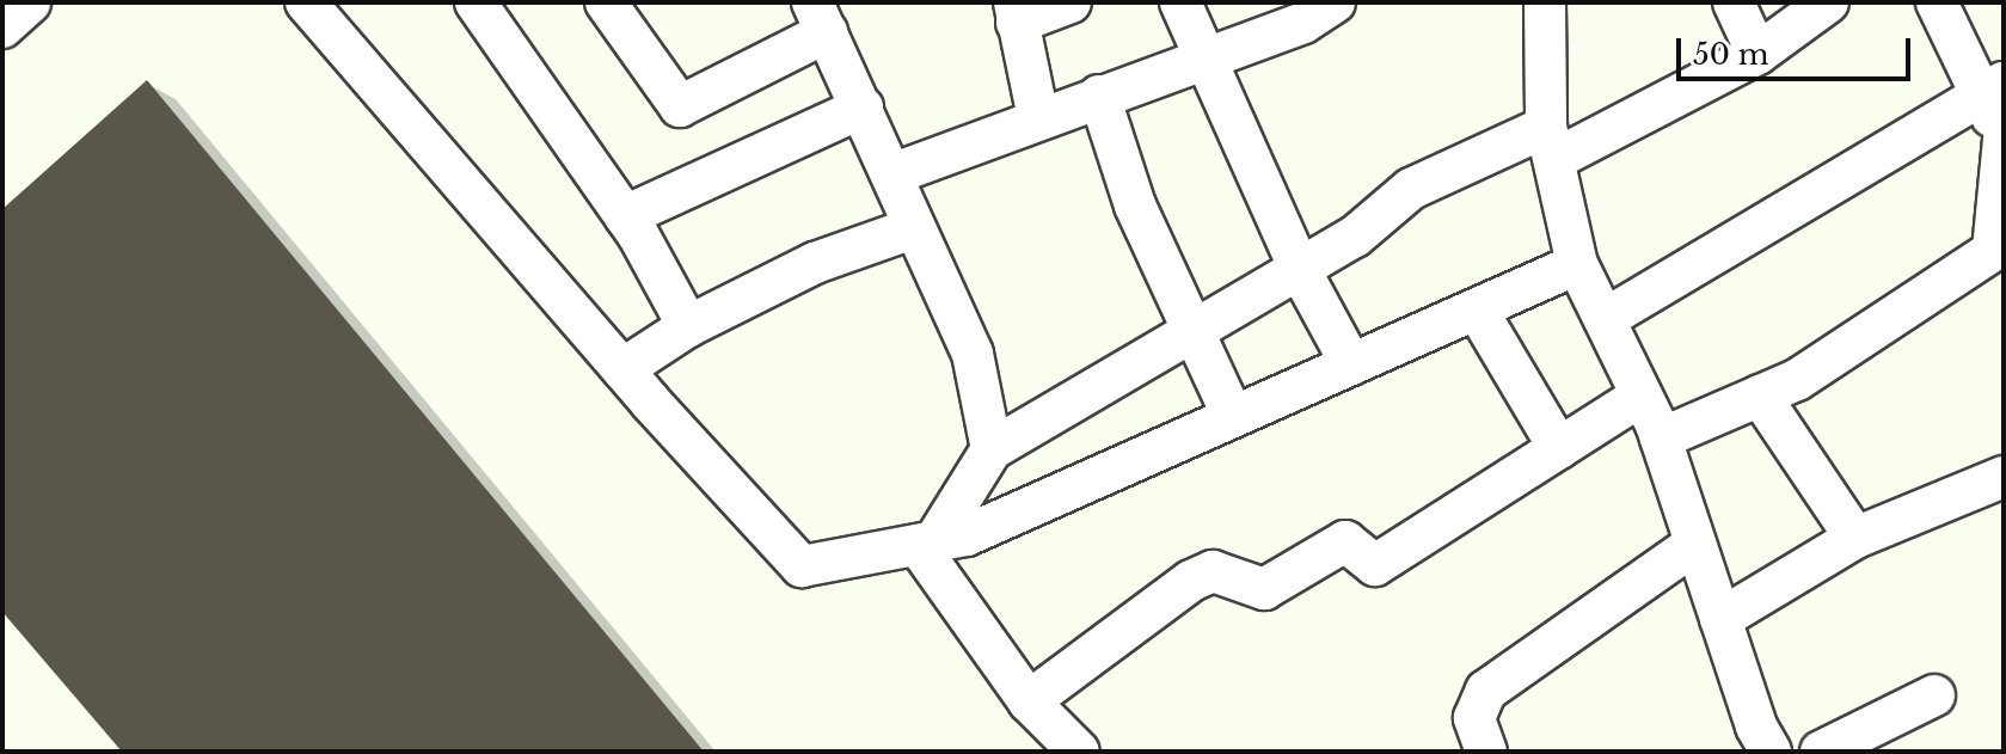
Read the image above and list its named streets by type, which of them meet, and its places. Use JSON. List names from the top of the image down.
{
  "scale_bar": "50 m"
}
